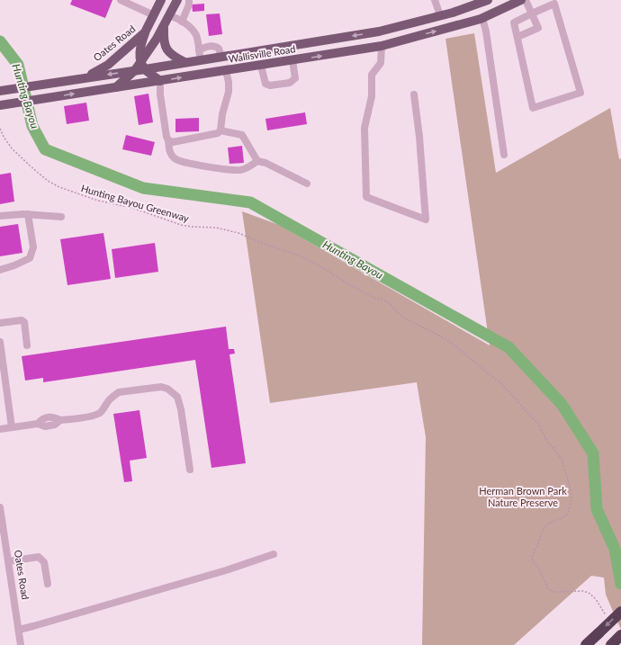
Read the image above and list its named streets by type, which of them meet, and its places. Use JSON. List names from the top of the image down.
{
  "streets": {
    "main road": ["Oates Road", "Wallisville Road"],
    "path": ["Hunting Bayou Greenway"]
  },
  "water": ["Hunting Bayou"],
  "parks": ["Herman Brown Park Nature Preserve"]
}
